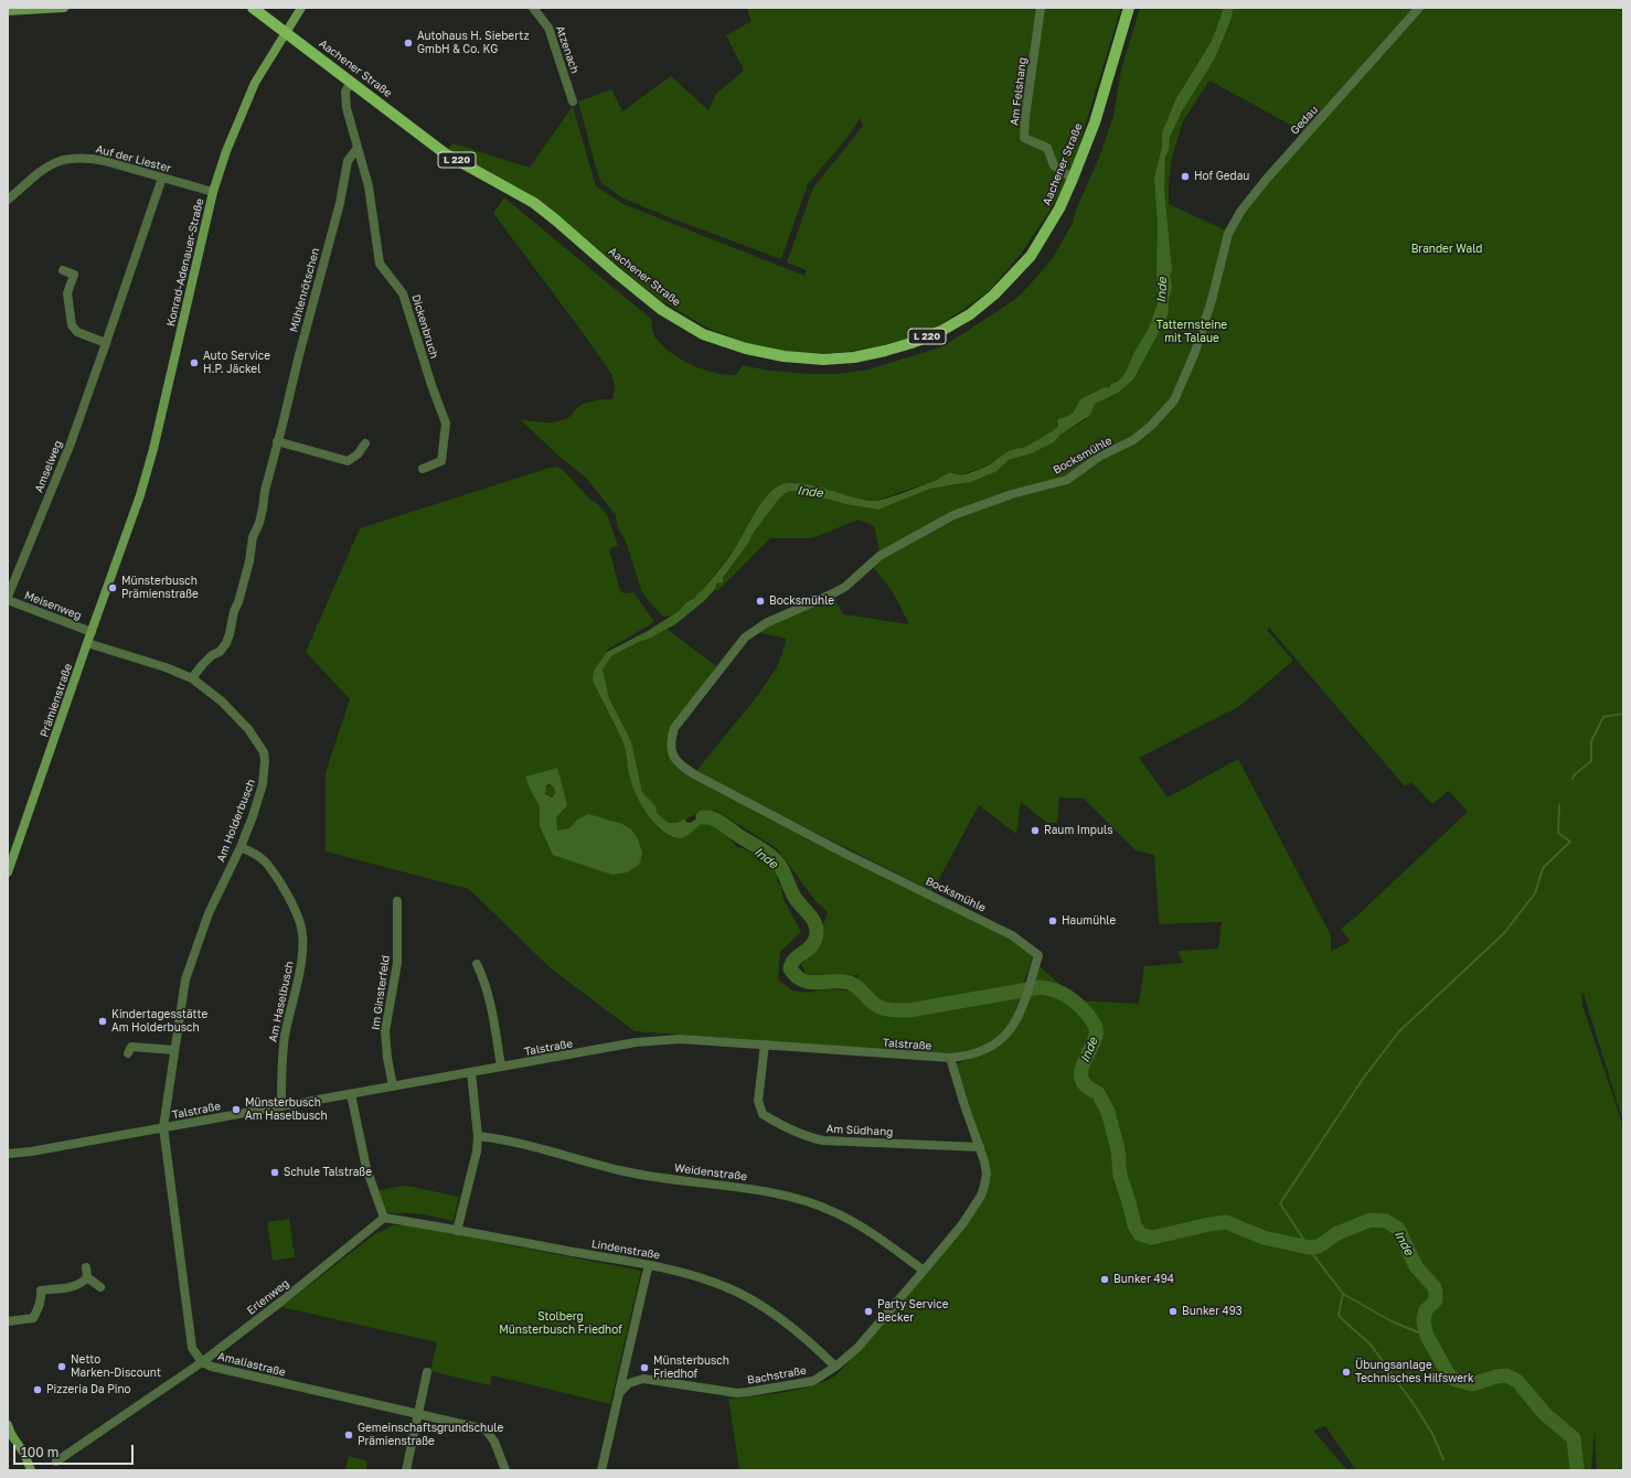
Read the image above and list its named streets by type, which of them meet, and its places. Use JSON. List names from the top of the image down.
{
  "streets": {
    "main road": ["Aachener Straße", "L 220"],
    "street": [
      "Atzenach",
      "Am Felshang",
      "Gedau",
      "Auf der Liester",
      "Konrad-Adenauer-Straße",
      "Mühlenrötschen",
      "Dickenbruch",
      "Bocksmühle",
      "Amselweg",
      "Meisenweg",
      "Prämienstraße",
      "Am Holderbusch",
      "Im Ginsterfeld",
      "Am Haselbusch",
      "Talstraße",
      "Am Südhang",
      "Weidenstraße",
      "Lindenstraße",
      "Erlenweg",
      "Amaliastraße",
      "Bachstraße"
    ]
  },
  "crossings": [
    ["Aachener Straße", "Am Felshang"],
    ["Aachener Straße", "Konrad-Adenauer-Straße"],
    ["Aachener Straße", "Dickenbruch"],
    ["Gedau", "Bocksmühle"],
    ["Auf der Liester", "Konrad-Adenauer-Straße"],
    ["Auf der Liester", "Amselweg"],
    ["Konrad-Adenauer-Straße", "Prämienstraße"],
    ["Mühlenrötschen", "Dickenbruch"],
    ["Mühlenrötschen", "Am Holderbusch"],
    ["Bocksmühle", "Talstraße"],
    ["Amselweg", "Meisenweg"],
    ["Meisenweg", "Prämienstraße"],
    ["Prämienstraße", "Am Holderbusch"],
    ["Am Holderbusch", "Am Haselbusch"],
    ["Am Holderbusch", "Talstraße"],
    ["Am Holderbusch", "Amaliastraße"],
    ["Im Ginsterfeld", "Talstraße"],
    ["Am Haselbusch", "Talstraße"],
    ["Talstraße", "Am Südhang"],
    ["Talstraße", "Amaliastraße"],
    ["Talstraße", "Bachstraße"],
    ["Am Südhang", "Bachstraße"],
    ["Weidenstraße", "Bachstraße"],
    ["Lindenstraße", "Erlenweg"],
    ["Lindenstraße", "Bachstraße"],
    ["Erlenweg", "Amaliastraße"]
  ],
  "water": ["Inde"],
  "parks": ["Brander Wald", "Tatternsteine mit Talaue", "Stolberg Münsterbusch Friedhof"],
  "places": [
    "Autohaus H. Siebertz GmbH & Co. KG",
    "Hof Gedau",
    "Auto Service H.P. Jäckel",
    "Münsterbusch Prämienstraße",
    "Bocksmühle",
    "Raum Impuls",
    "Haumühle",
    "Kindertagesstätte Am Holderbusch",
    "Münsterbusch Am Haselbusch",
    "Schule Talstraße",
    "Bunker 494",
    "Party Service Becker",
    "Bunker 493",
    "Netto Marken-Discount",
    "Münsterbusch Friedhof",
    "Übungsanlage Technisches Hilfswerk",
    "Pizzeria Da Pino",
    "Gemeinschaftsgrundschule Prämienstraße"
  ],
  "scale_bar": "100 m"
}
